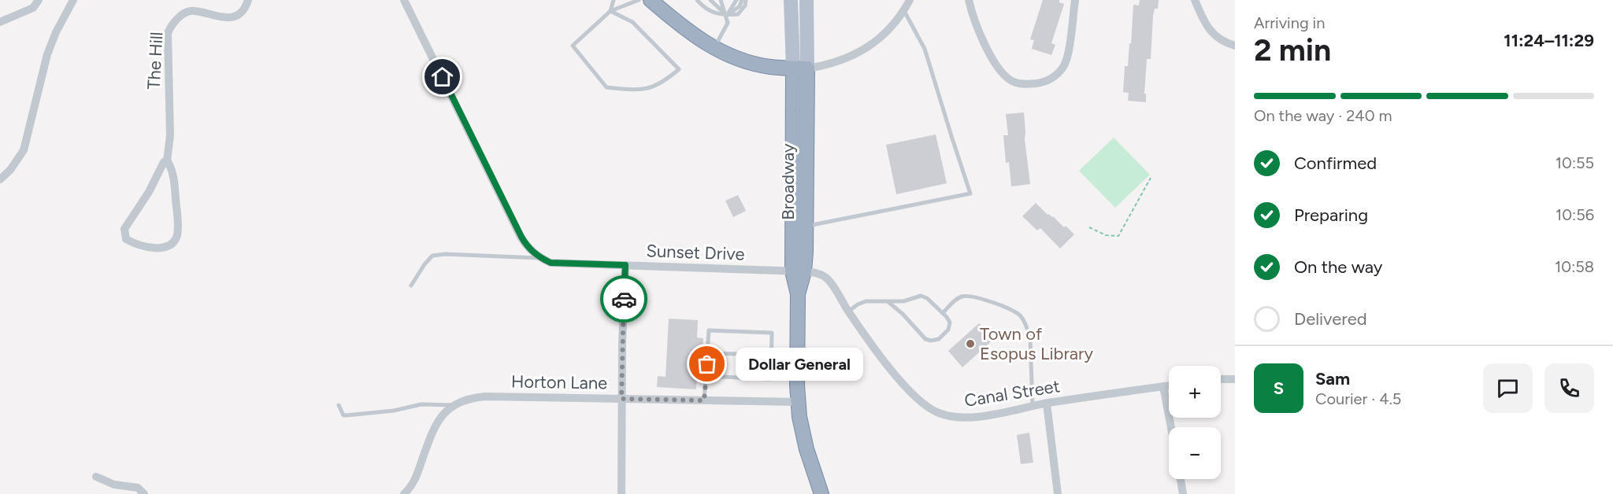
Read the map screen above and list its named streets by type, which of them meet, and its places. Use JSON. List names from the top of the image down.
{
  "streets": {
    "highway": ["Broadway"],
    "street": [
      "The Hill",
      "Sunset Drive",
      "Horton Lane",
      "Canal Street"
    ]
  },
  "crossings": [
    ["Broadway", "Sunset Drive"],
    ["Broadway", "Horton Lane"],
    ["Broadway", "Canal Street"],
    ["Sunset Drive", "Canal Street"]
  ],
  "places": ["Town of Esopus Library", "Dollar General"],
  "page": {
    "heading": ["2 min", "Arriving in", "11:24–11:29"],
    "panel": ["Sam", "Courier · 4.5"],
    "bar": "On the way · 240 m",
    "list": [
      ["Confirmed", "10:55"],
      ["Preparing", "10:56"],
      ["On the way", "10:58"],
      "Delivered"
    ],
    "bubble": "Dollar General",
    "round": "S",
    "map_buttons": ["+", "−"]
  }
}
